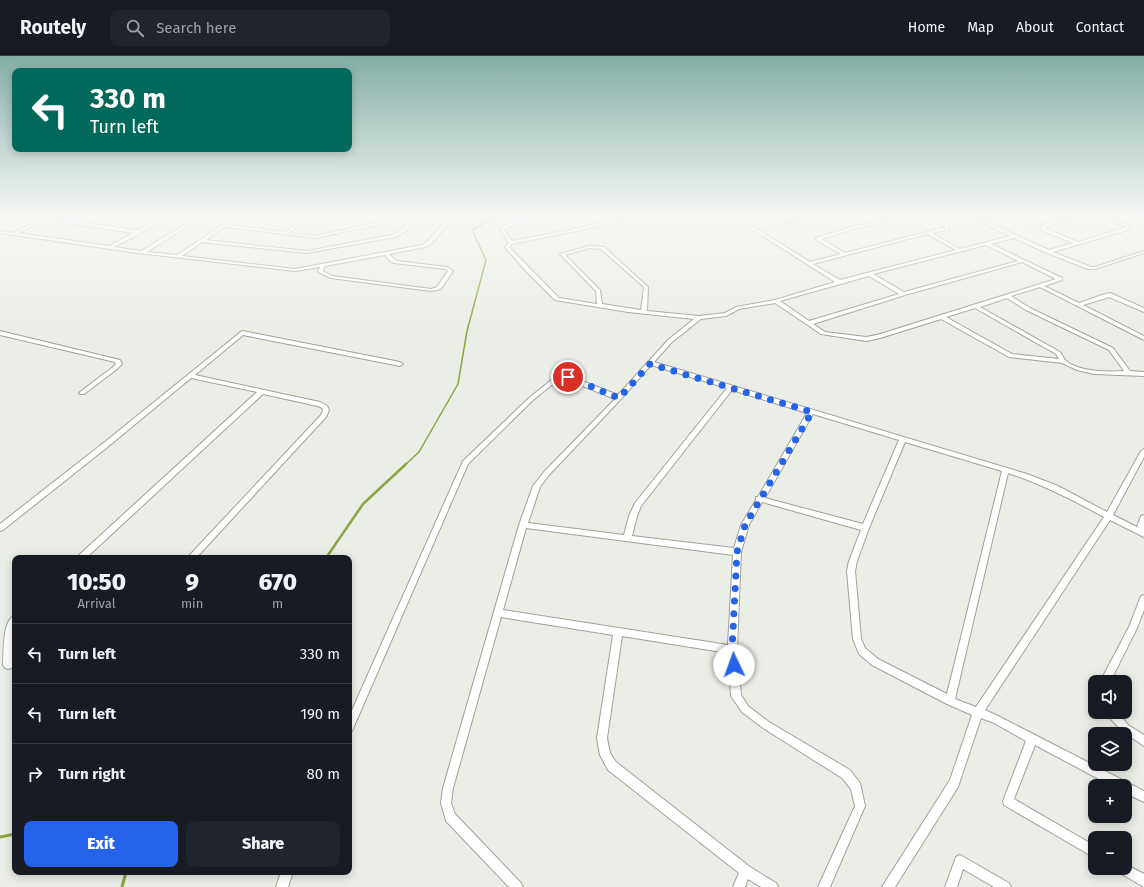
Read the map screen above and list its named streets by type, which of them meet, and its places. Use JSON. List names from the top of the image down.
{
  "page": {
    "header": "Routely",
    "search": "Search here",
    "nav": [
      "Home",
      "Map",
      "About",
      "Contact"
    ],
    "turn": ["330 m", "Turn left"],
    "eta": [
      "10:50",
      "Arrival",
      "9",
      "min",
      "670",
      "m"
    ],
    "list": [
      {
        "name": "Turn left",
        "value": "330 m"
      },
      {
        "name": "Turn left",
        "value": "190 m"
      },
      {
        "name": "Turn right",
        "value": "80 m"
      }
    ],
    "map_buttons": ["+", "−"],
    "buttons": ["Exit", "Share"]
  }
}
